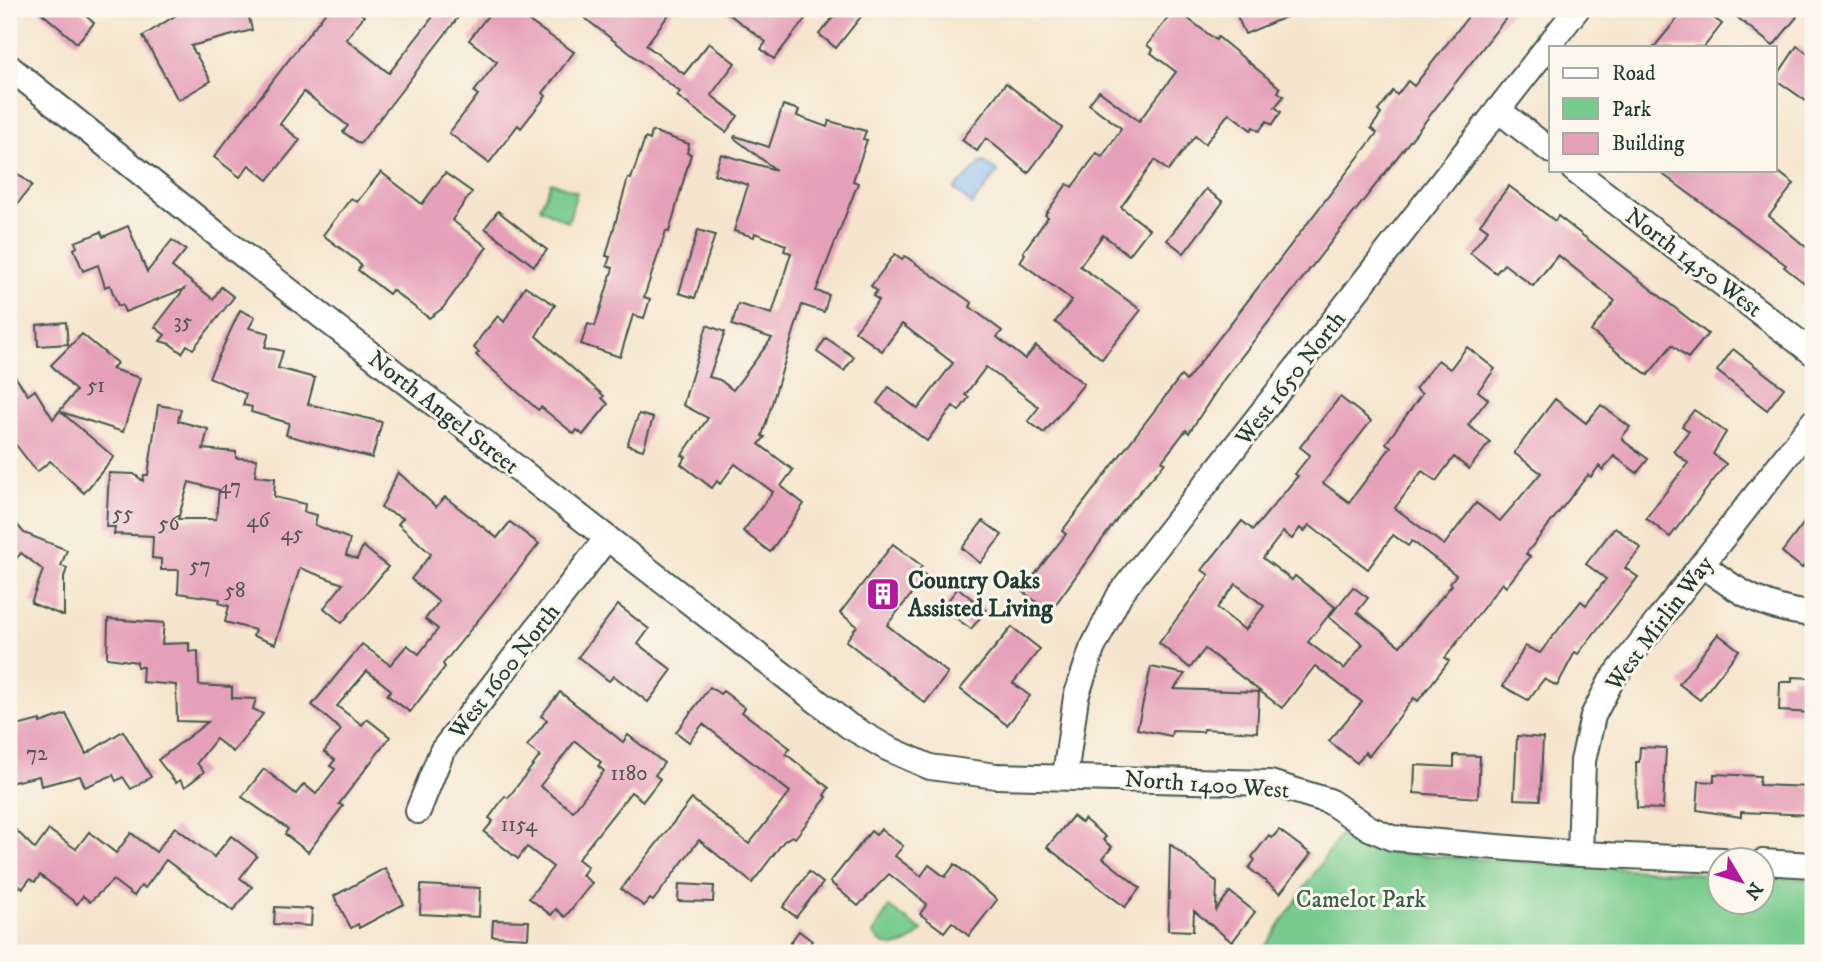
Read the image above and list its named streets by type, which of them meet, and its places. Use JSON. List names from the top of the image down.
{
  "streets": {
    "street": [
      "North 1450 West",
      "West 1650 North",
      "North Angel Street",
      "West Mirlin Way",
      "West 1600 North",
      "North 1400 West"
    ]
  },
  "crossings": [
    ["West 1650 North", "North 1400 West"],
    ["North Angel Street", "West 1600 North"],
    ["North Angel Street", "North 1400 West"],
    ["West Mirlin Way", "North 1400 West"]
  ],
  "parks": ["Camelot Park"],
  "places": {
    "building": ["Country Oaks Assisted Living"]
  },
  "house_numbers": [
    "35",
    "51",
    "47",
    "55",
    "46",
    "56",
    "45",
    "57",
    "58",
    "72",
    "1180",
    "1154"
  ],
  "legend": ["Road", "Park", "Building"],
  "north": "bottom right"
}
